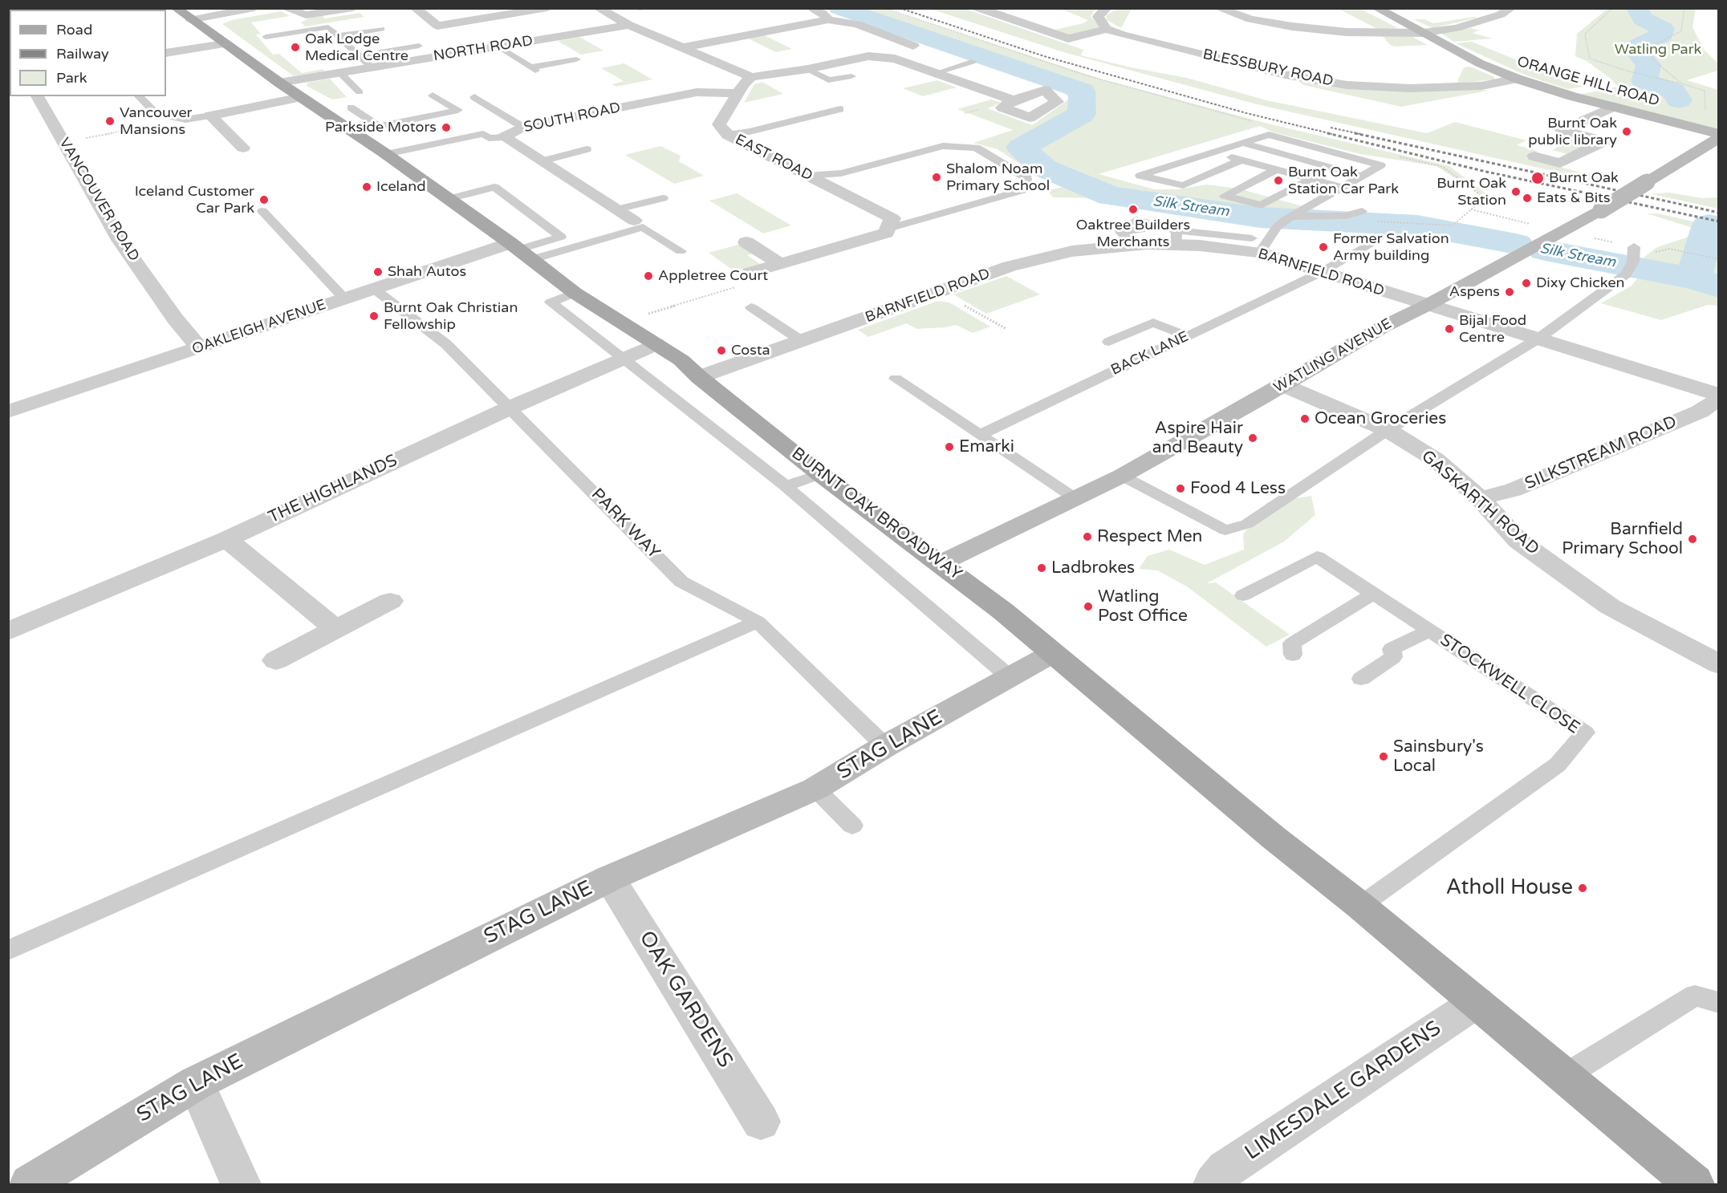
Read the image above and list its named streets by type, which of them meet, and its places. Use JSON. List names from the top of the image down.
{
  "streets": {
    "main road": ["BURNT OAK BROADWAY"],
    "street": [
      "NORTH ROAD",
      "BLESSBURY ROAD",
      "ORANGE HILL ROAD",
      "SOUTH ROAD",
      "EAST ROAD",
      "VANCOUVER ROAD",
      "BARNFIELD ROAD",
      "OAKLEIGH AVENUE",
      "WATLING AVENUE",
      "SILKSTREAM ROAD",
      "THE HIGHLANDS",
      "GASKARTH ROAD",
      "STAG LANE",
      "OAK GARDENS",
      "LIMESDALE GARDENS"
    ],
    "lane": ["BACK LANE", "PARK WAY", "STOCKWELL CLOSE"]
  },
  "crossings": [
    ["NORTH ROAD", "BURNT OAK BROADWAY"],
    ["BLESSBURY ROAD", "ORANGE HILL ROAD"],
    ["ORANGE HILL ROAD", "WATLING AVENUE"],
    ["SOUTH ROAD", "EAST ROAD"],
    ["VANCOUVER ROAD", "OAKLEIGH AVENUE"],
    ["BARNFIELD ROAD", "BACK LANE"],
    ["BARNFIELD ROAD", "WATLING AVENUE"],
    ["BARNFIELD ROAD", "SILKSTREAM ROAD"],
    ["BARNFIELD ROAD", "BURNT OAK BROADWAY"],
    ["OAKLEIGH AVENUE", "BURNT OAK BROADWAY"],
    ["OAKLEIGH AVENUE", "PARK WAY"],
    ["WATLING AVENUE", "GASKARTH ROAD"],
    ["WATLING AVENUE", "BURNT OAK BROADWAY"],
    ["SILKSTREAM ROAD", "GASKARTH ROAD"],
    ["THE HIGHLANDS", "BURNT OAK BROADWAY"],
    ["THE HIGHLANDS", "PARK WAY"],
    ["BURNT OAK BROADWAY", "STOCKWELL CLOSE"],
    ["BURNT OAK BROADWAY", "STAG LANE"],
    ["BURNT OAK BROADWAY", "LIMESDALE GARDENS"],
    ["PARK WAY", "STAG LANE"],
    ["STAG LANE", "OAK GARDENS"]
  ],
  "water": ["Silk Stream"],
  "parks": ["Watling Park"],
  "places": [
    "Oak Lodge Medical Centre",
    "Vancouver Mansions",
    "Parkside Motors",
    "Burnt Oak public library",
    "Shalom Noam Primary School",
    "Burnt Oak",
    "Burnt Oak Station Car Park",
    "Iceland",
    "Burnt Oak Station",
    "Eats & Bits",
    "Iceland Customer Car Park",
    "Oaktree Builders Merchants",
    "Former Salvation Army building",
    "Shah Autos",
    "Appletree Court",
    "Dixy Chicken",
    "Aspens",
    "Burnt Oak Christian Fellowship",
    "Bijal Food Centre",
    "Costa",
    "Ocean Groceries",
    "Aspire Hair and Beauty",
    "Emarki",
    "Food 4 Less",
    "Respect Men",
    "Barnfield Primary School",
    "Ladbrokes",
    "Watling Post Office",
    "Sainsbury's Local",
    "Atholl House"
  ],
  "legend": ["Road", "Railway", "Park"]
}
